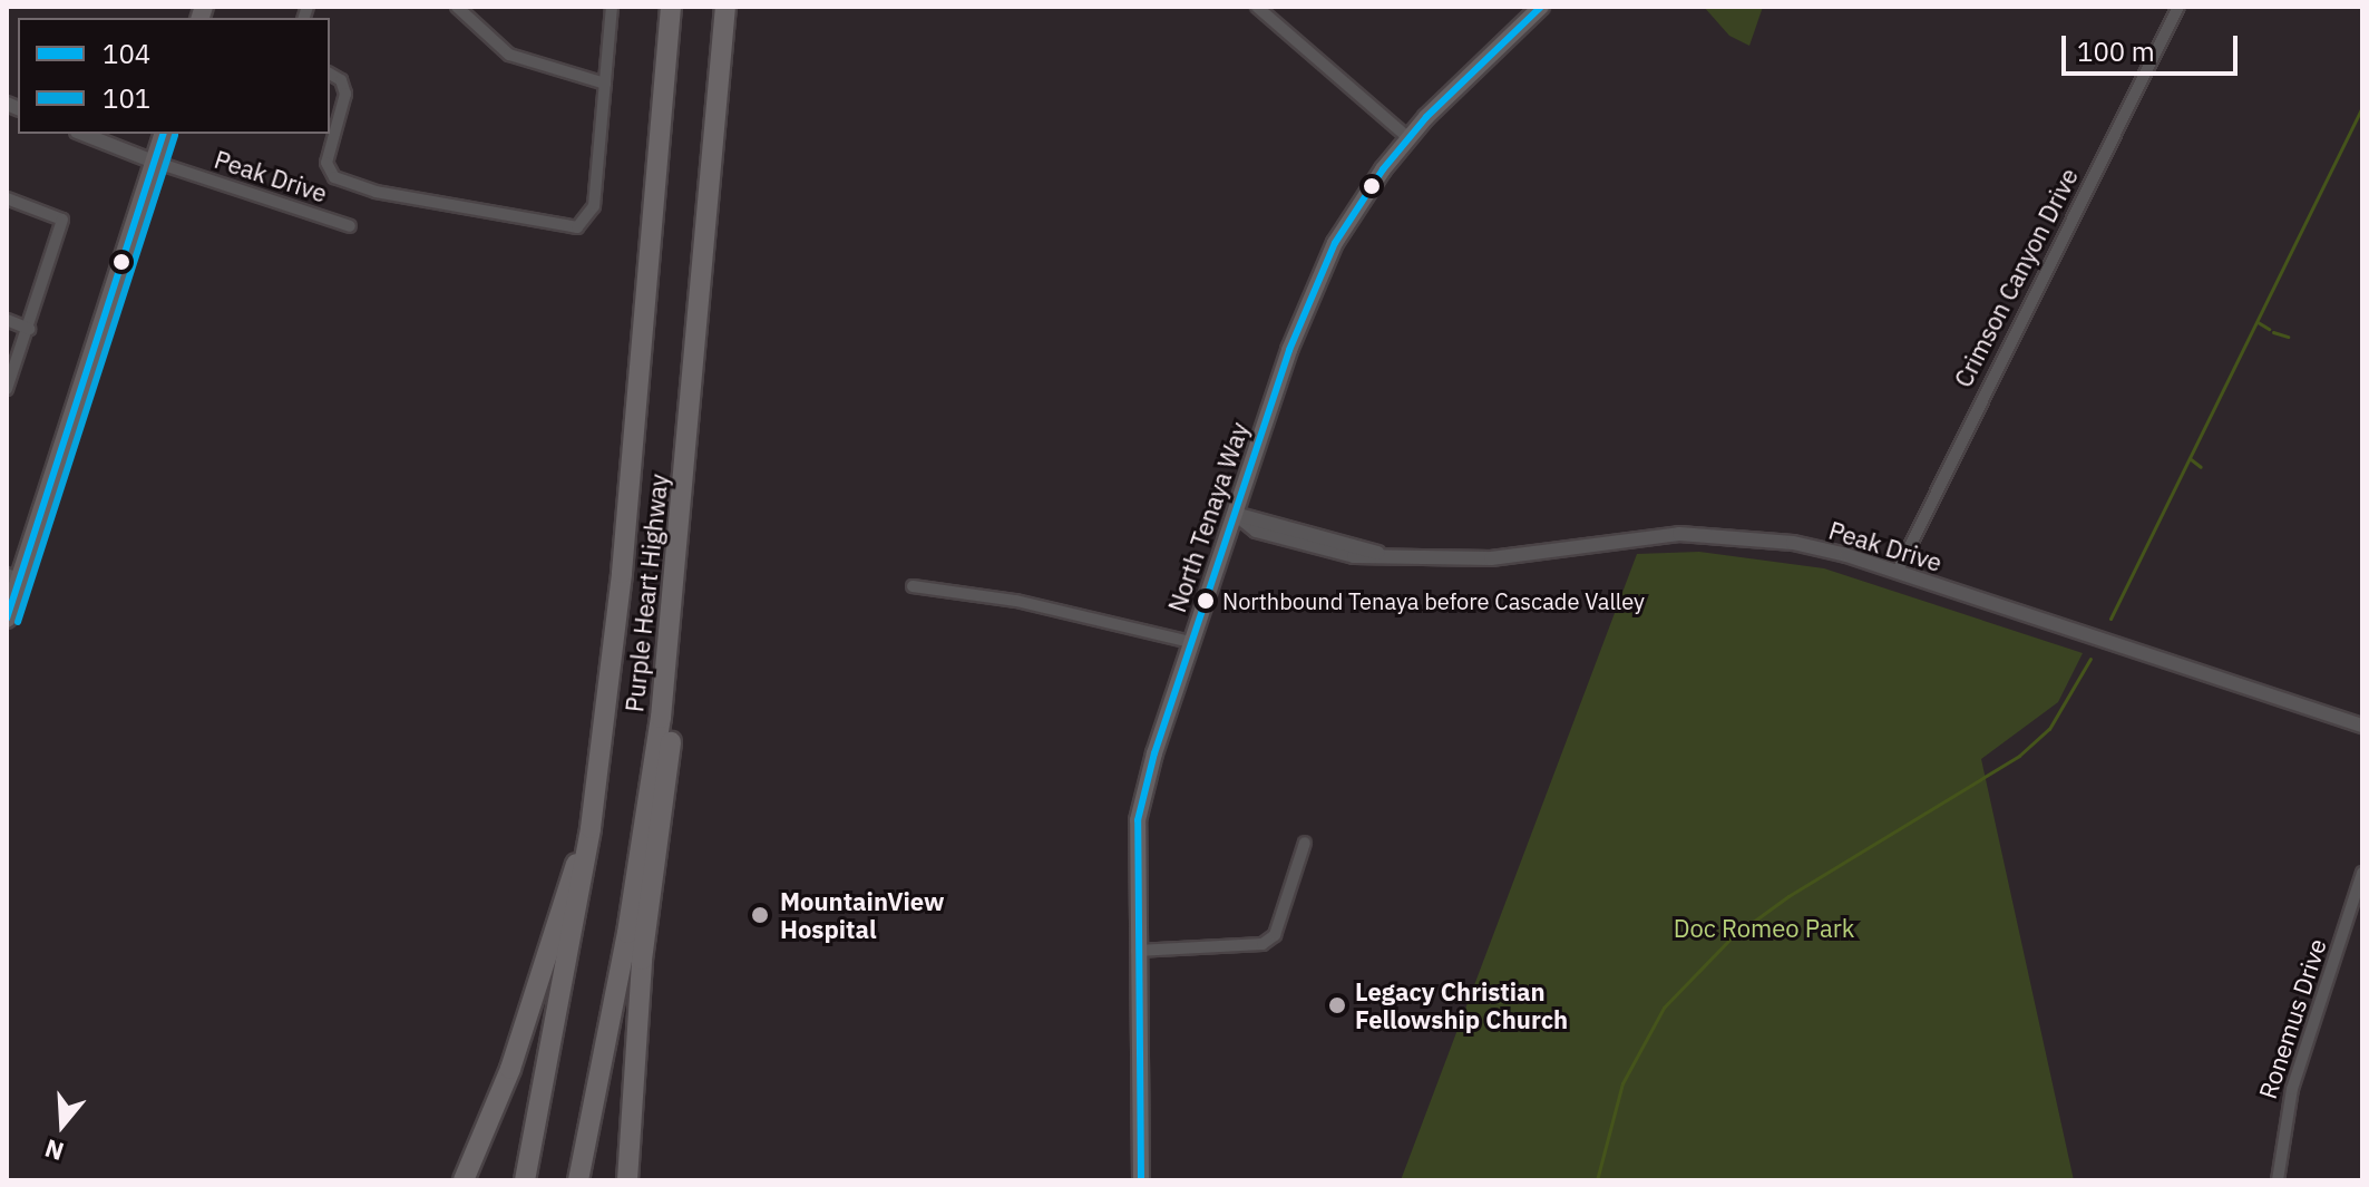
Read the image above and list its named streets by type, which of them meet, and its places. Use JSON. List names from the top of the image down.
{
  "streets": {
    "highway": ["Purple Heart Highway"],
    "main road": ["North Tenaya Way"],
    "street": ["Peak Drive", "Crimson Canyon Drive", "Ronemus Drive"]
  },
  "crossings": [
    ["Peak Drive", "Crimson Canyon Drive"],
    ["Peak Drive", "North Tenaya Way"]
  ],
  "parks": ["Doc Romeo Park"],
  "places": ["Northbound Tenaya before Cascade Valley", "MountainView Hospital", "Legacy Christian Fellowship Church"],
  "lines": ["transit line 104", "transit line 101"],
  "legend": ["104", "101"],
  "scale_bar": "100 m",
  "north": "bottom"
}
